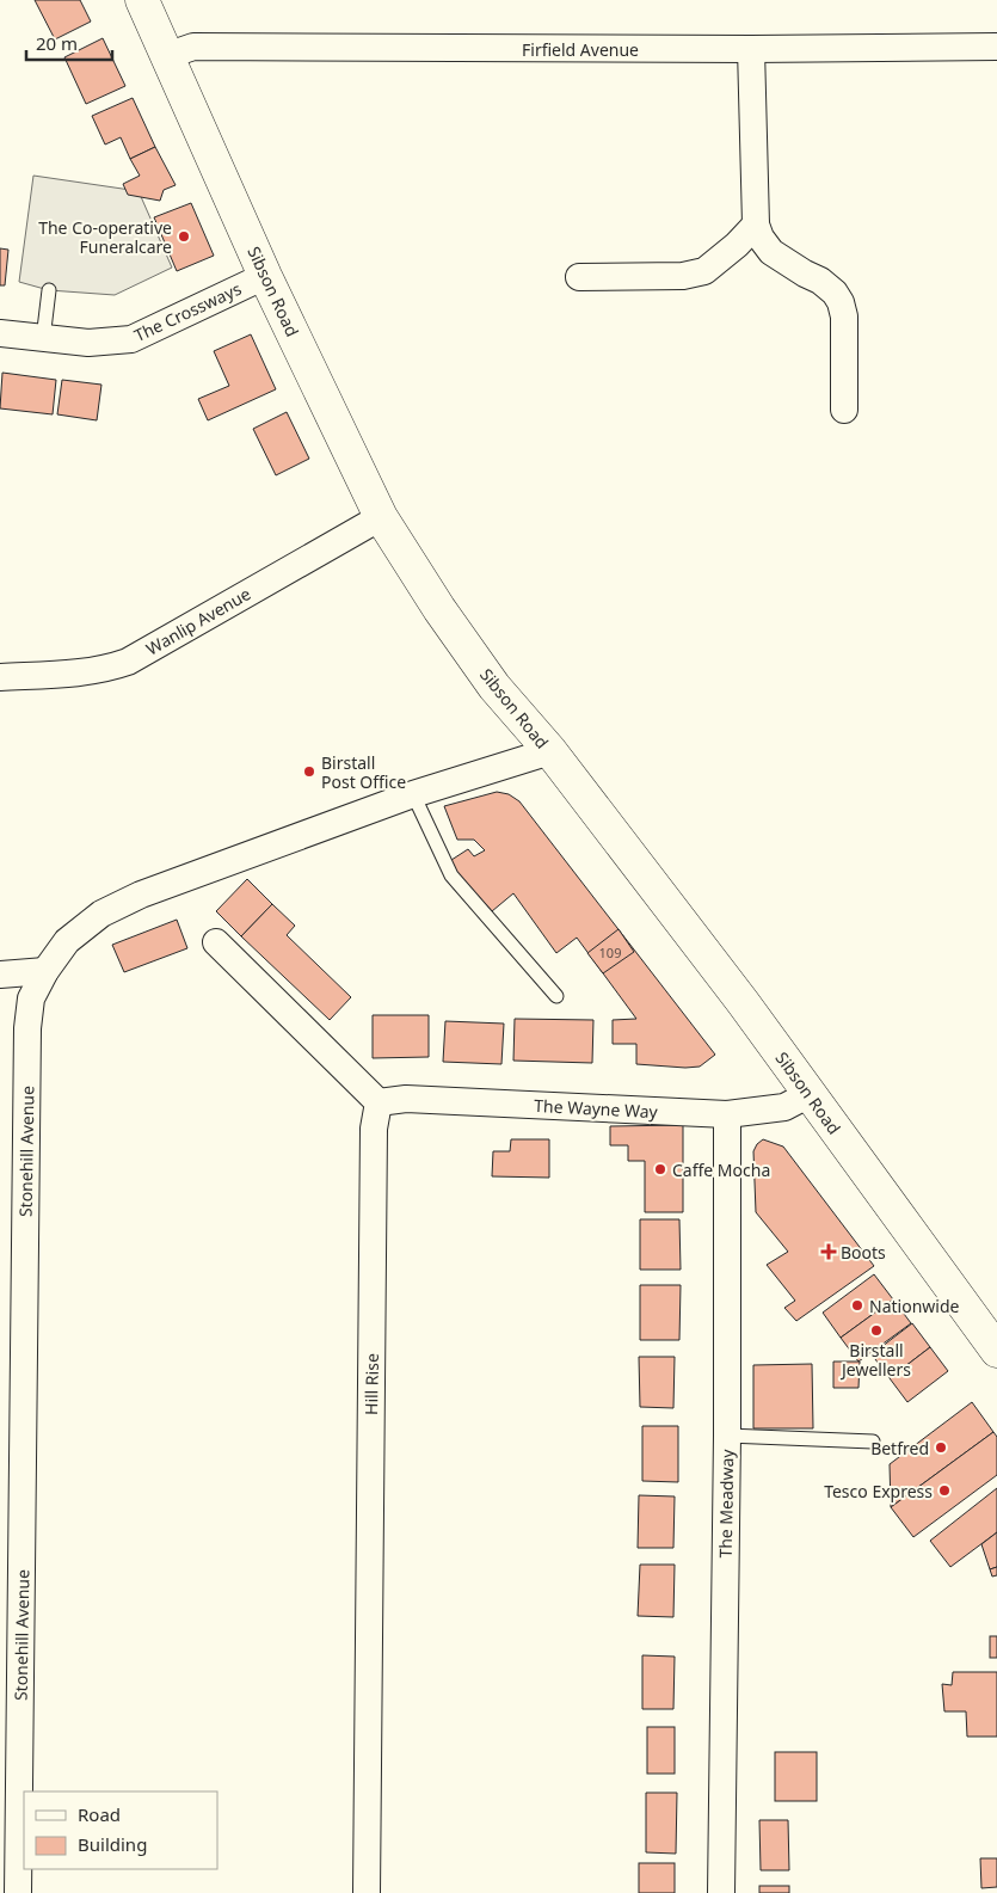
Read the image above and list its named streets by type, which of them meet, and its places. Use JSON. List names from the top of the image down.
{
  "streets": {
    "street": [
      "Firfield Avenue",
      "Sibson Road",
      "The Crossways",
      "Wanlip Avenue",
      "The Wayne Way",
      "Stonehill Avenue",
      "Hill Rise",
      "The Meadway"
    ]
  },
  "crossings": [
    ["Firfield Avenue", "Sibson Road"],
    ["Sibson Road", "The Crossways"],
    ["Sibson Road", "Wanlip Avenue"],
    ["Sibson Road", "The Wayne Way"],
    ["Sibson Road", "Stonehill Avenue"],
    ["The Wayne Way", "Hill Rise"],
    ["The Wayne Way", "The Meadway"]
  ],
  "places": {
    "other": [
      "The Co-operative Funeralcare",
      "Birstall Post Office",
      "Caffe Mocha",
      "Nationwide",
      "Birstall Jewellers",
      "Betfred",
      "Tesco Express"
    ],
    "health": ["Boots"]
  },
  "house_numbers": ["109"],
  "legend": ["Road", "Building"],
  "scale_bar": "20 m"
}
